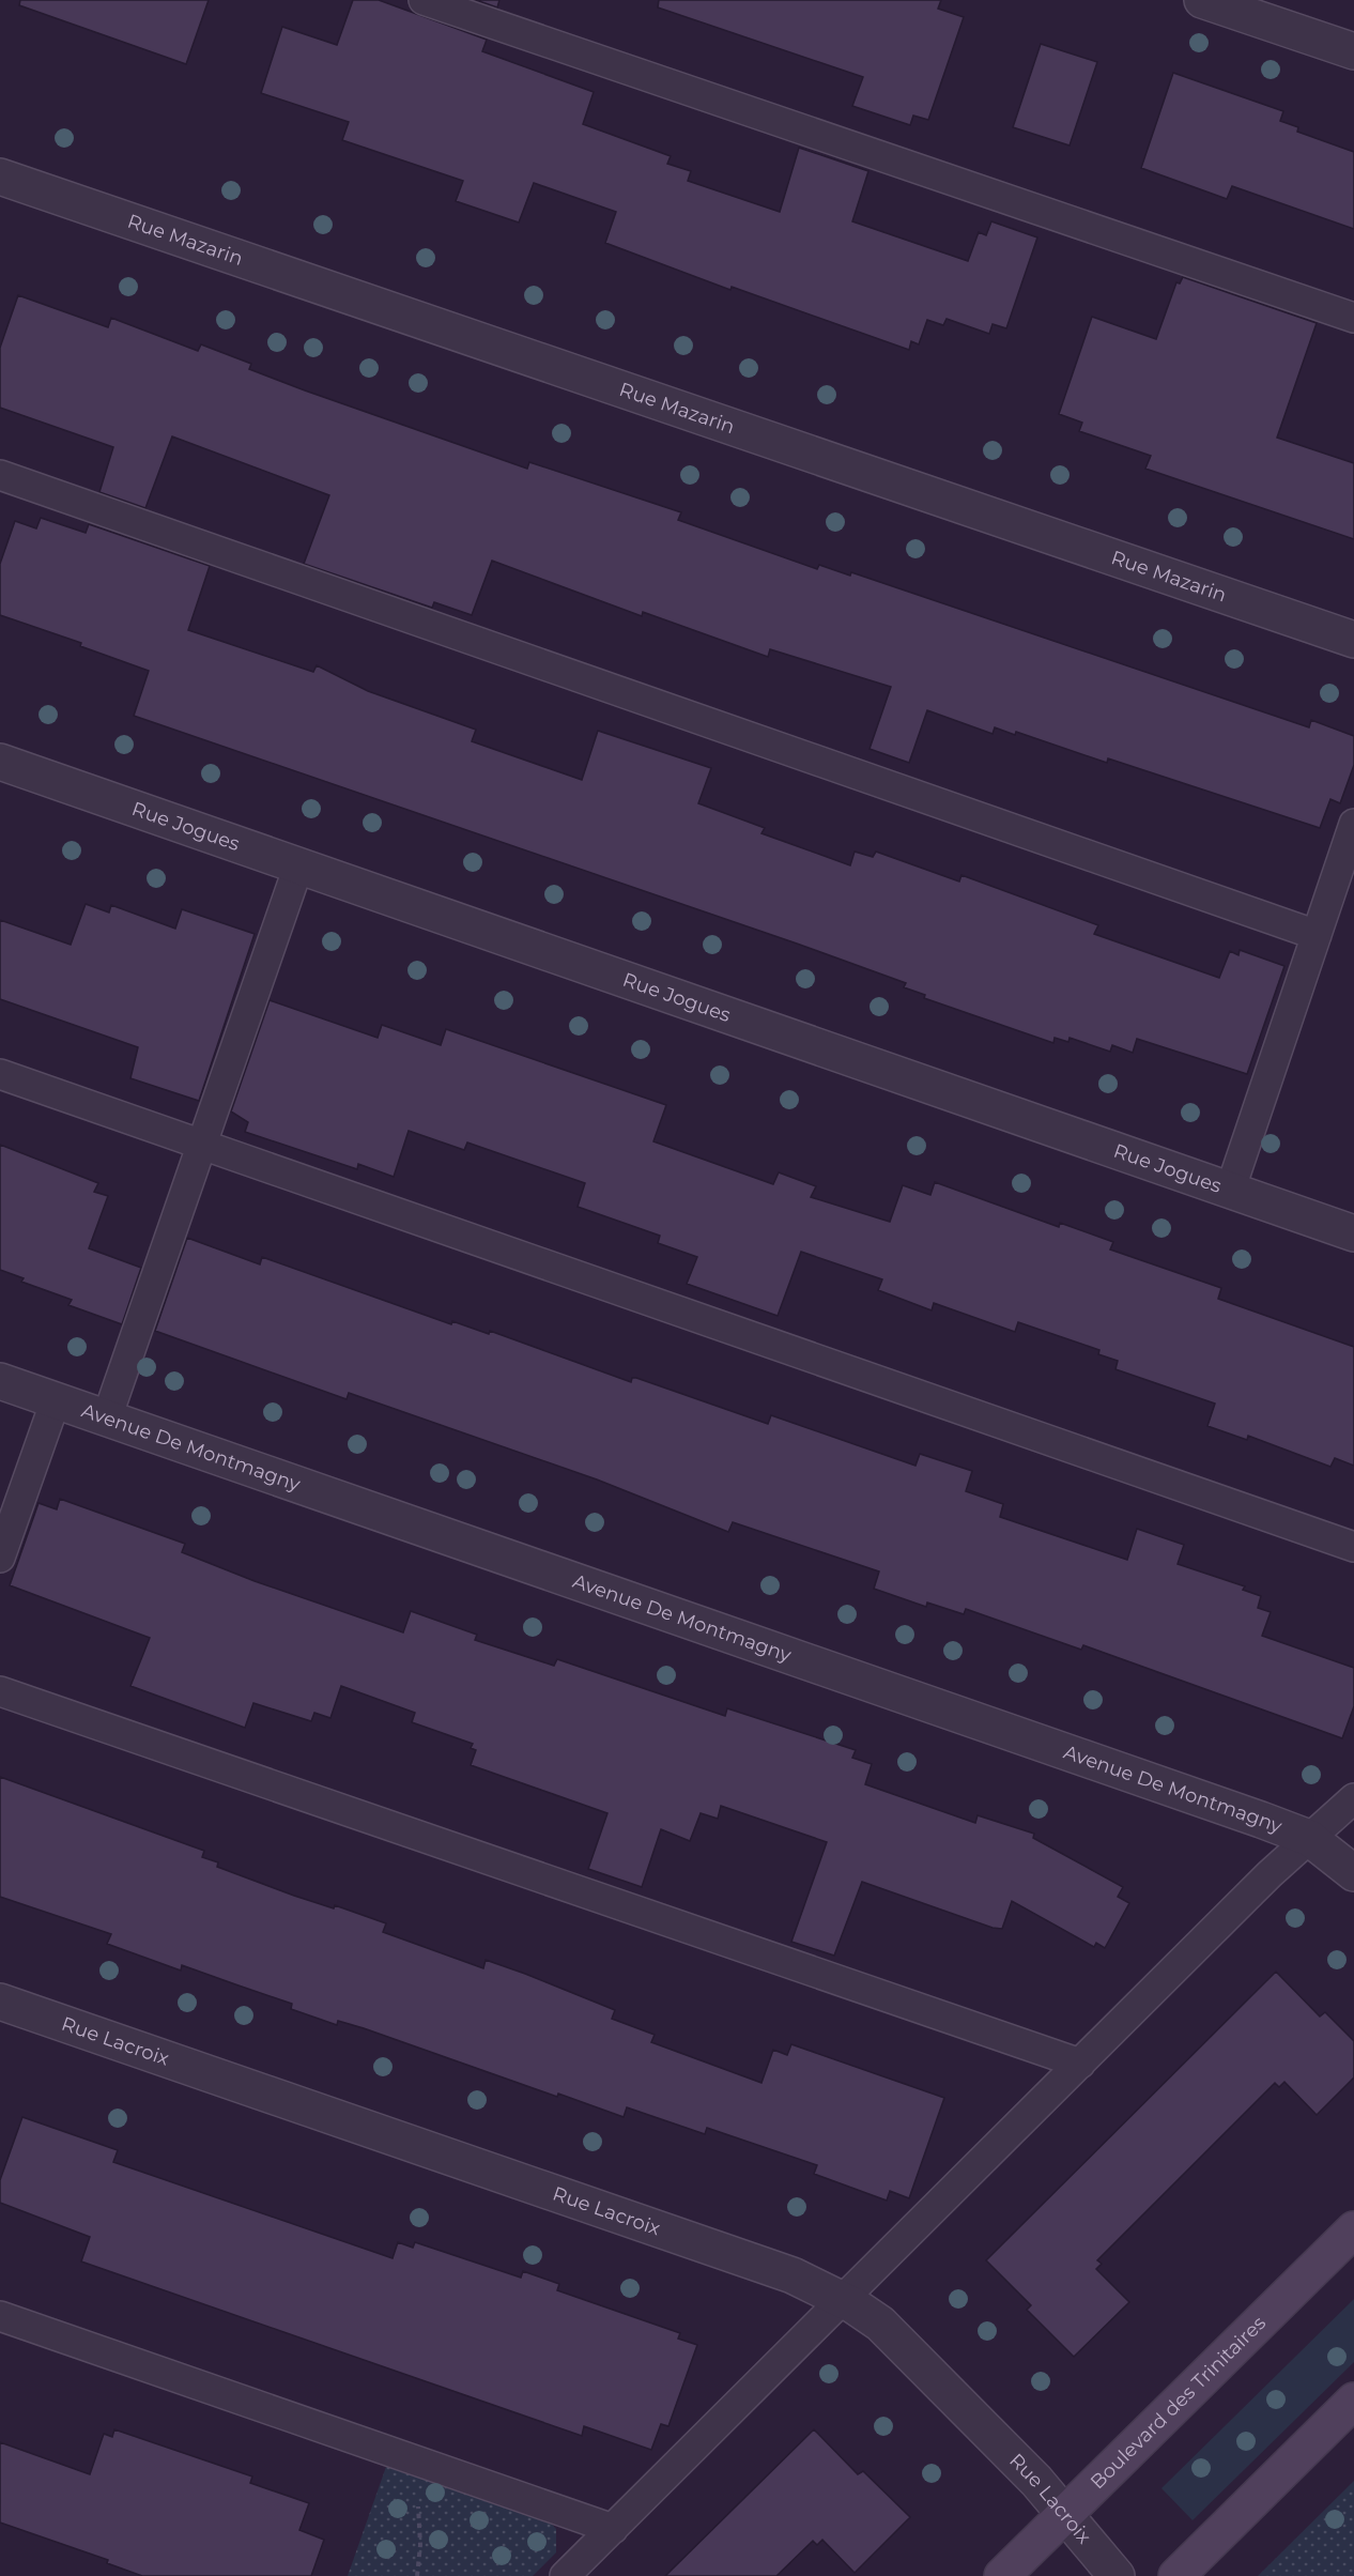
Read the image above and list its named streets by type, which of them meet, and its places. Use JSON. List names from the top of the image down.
{
  "streets": {
    "main road": ["Boulevard des Trinitaires"],
    "street": [
      "Rue Mazarin",
      "Rue Jogues",
      "Avenue De Montmagny",
      "Rue Lacroix"
    ]
  },
  "crossings": [
    ["Rue Lacroix", "Boulevard des Trinitaires"]
  ]
}
